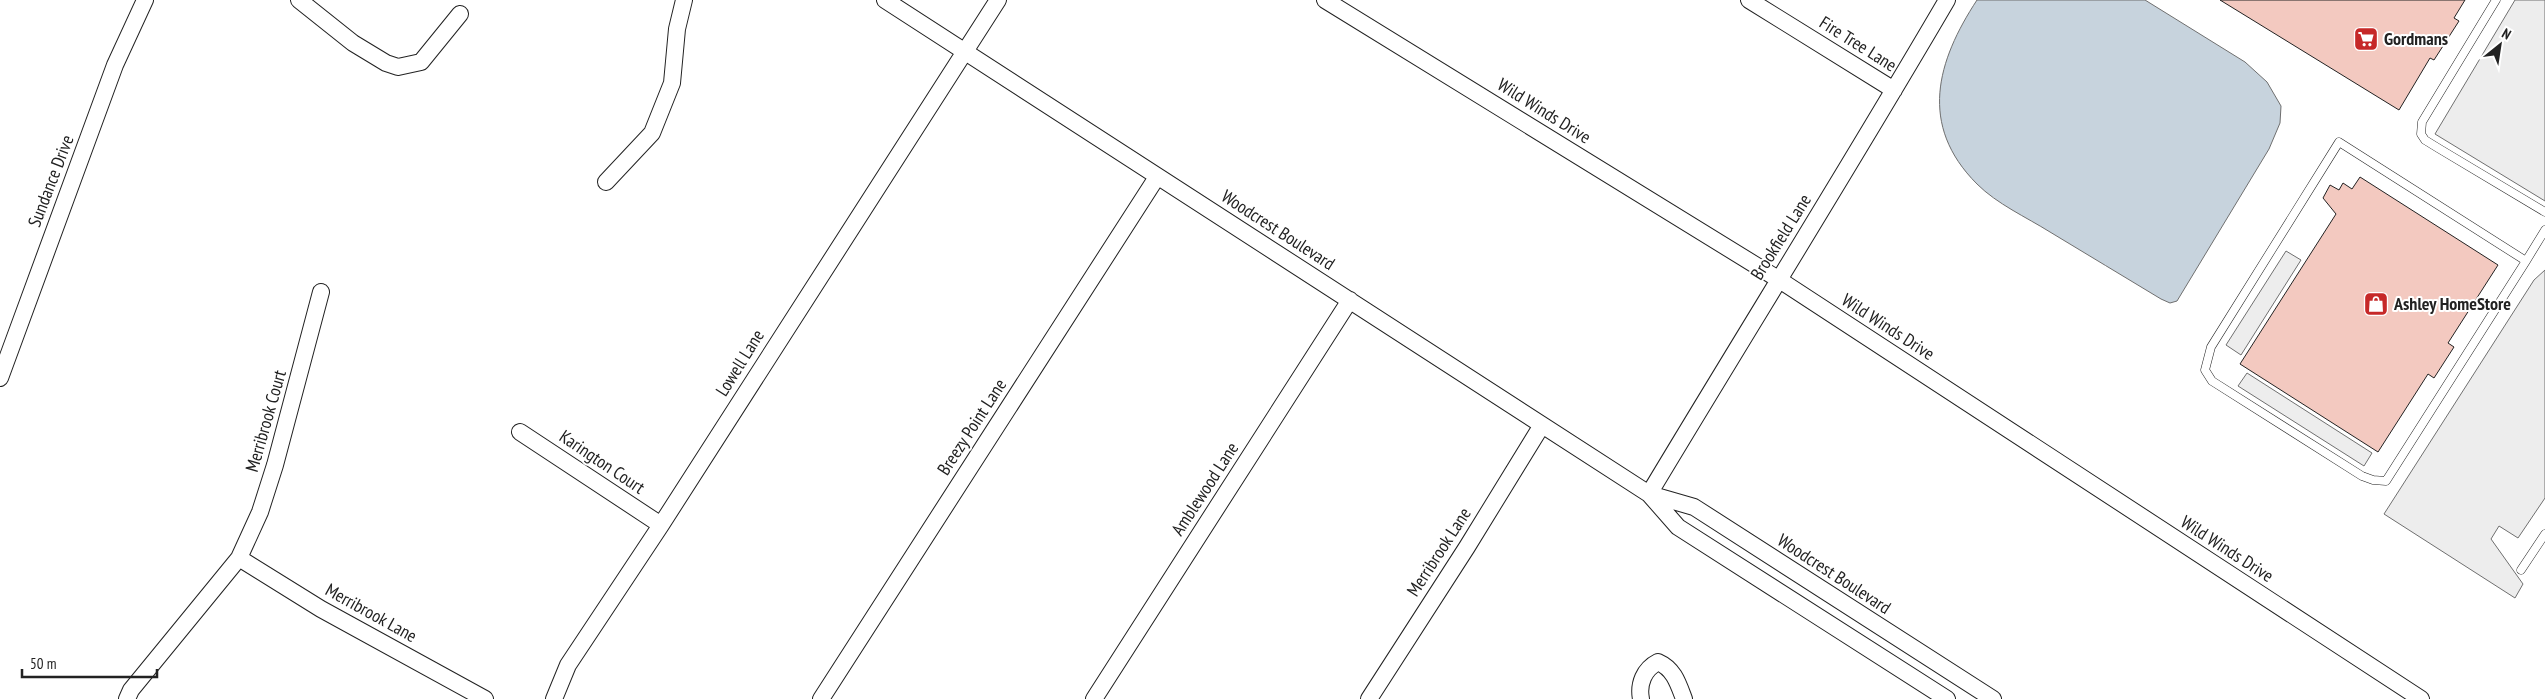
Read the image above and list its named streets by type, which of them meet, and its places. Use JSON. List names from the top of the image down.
{
  "streets": {
    "street": [
      "Fire Tree Lane",
      "Wild Winds Drive",
      "Sundance Drive",
      "Woodcrest Boulevard",
      "Brookfield Lane",
      "Lowell Lane",
      "Merribrook Court",
      "Breezy Point Lane",
      "Karington Court",
      "Amblewood Lane",
      "Merribrook Lane"
    ]
  },
  "crossings": [
    ["Fire Tree Lane", "Brookfield Lane"],
    ["Wild Winds Drive", "Brookfield Lane"],
    ["Woodcrest Boulevard", "Brookfield Lane"],
    ["Woodcrest Boulevard", "Lowell Lane"],
    ["Woodcrest Boulevard", "Breezy Point Lane"],
    ["Woodcrest Boulevard", "Amblewood Lane"],
    ["Woodcrest Boulevard", "Merribrook Lane"],
    ["Lowell Lane", "Karington Court"],
    ["Merribrook Court", "Merribrook Lane"]
  ],
  "places": {
    "supermarket": ["Gordmans"],
    "shop": ["Ashley HomeStore"]
  },
  "scale_bar": "50 m",
  "north": "top right"
}
